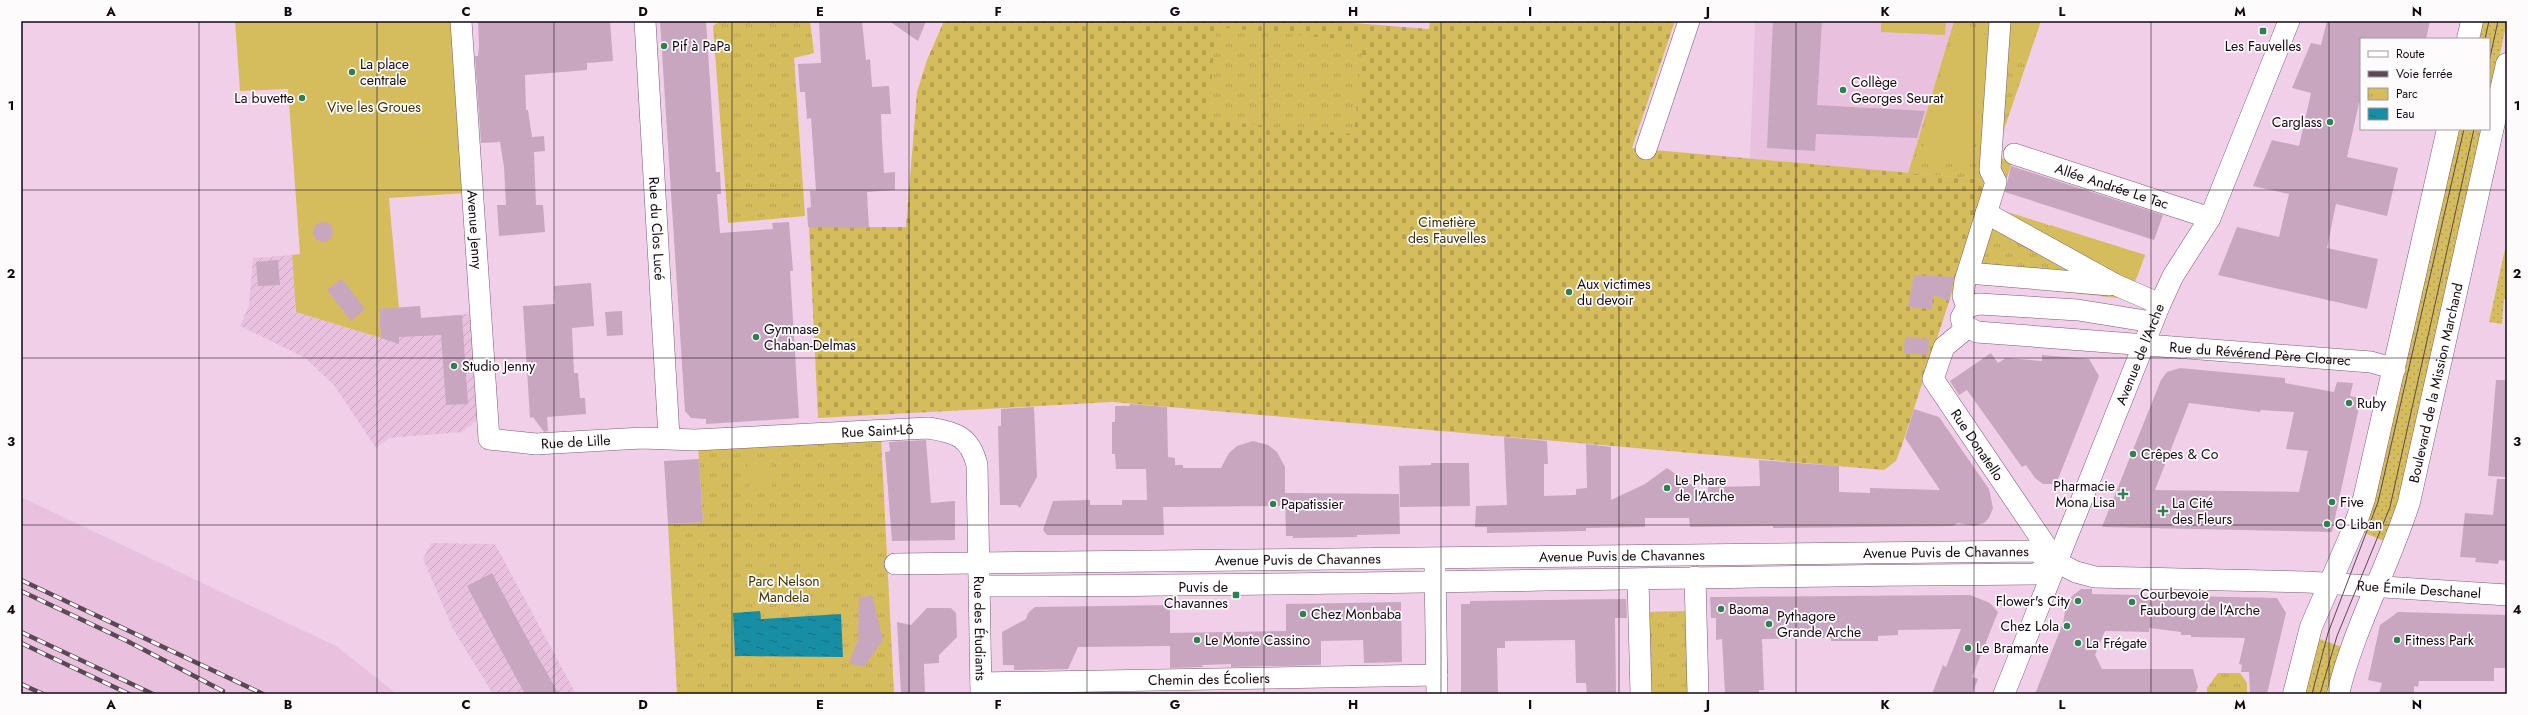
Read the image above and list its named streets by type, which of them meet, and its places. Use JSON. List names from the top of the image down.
{
  "streets": {
    "main road": ["Boulevard de la Mission Marchand"],
    "street": [
      "Allée Andrée Le Tac",
      "Rue du Clos Lucé",
      "Avenue Jenny",
      "Avenue de l'Arche",
      "Rue du Révérend Père Cloarec",
      "Rue Saint-Lô",
      "Rue de Lille",
      "Rue Donatello",
      "Avenue Puvis de Chavannes",
      "Rue Émile Deschanel",
      "Rue des Étudiants",
      "Chemin des Écoliers"
    ]
  },
  "crossings": [
    ["Allée Andrée Le Tac", "Avenue de l'Arche"],
    ["Rue du Clos Lucé", "Rue Saint-Lô"],
    ["Rue du Clos Lucé", "Rue de Lille"],
    ["Avenue Jenny", "Rue de Lille"],
    ["Avenue de l'Arche", "Rue du Révérend Père Cloarec"],
    ["Avenue de l'Arche", "Rue Donatello"],
    ["Avenue de l'Arche", "Avenue Puvis de Chavannes"],
    ["Avenue de l'Arche", "Rue Émile Deschanel"],
    ["Rue du Révérend Père Cloarec", "Rue Donatello"],
    ["Boulevard de la Mission Marchand", "Rue Émile Deschanel"],
    ["Rue Saint-Lô", "Rue de Lille"],
    ["Rue Saint-Lô", "Avenue Puvis de Chavannes"],
    ["Rue Saint-Lô", "Rue des Étudiants"],
    ["Rue Donatello", "Avenue Puvis de Chavannes"],
    ["Rue Donatello", "Rue Émile Deschanel"],
    ["Avenue Puvis de Chavannes", "Rue Émile Deschanel"],
    ["Avenue Puvis de Chavannes", "Rue des Étudiants"],
    ["Rue des Étudiants", "Chemin des Écoliers"]
  ],
  "parks": ["Vive les Groues", "Cimetière des Fauvelles", "Parc Nelson Mandela"],
  "places": {
    "transit": ["Les Fauvelles", "Puvis de Chavannes"],
    "other": [
      "Pif à PaPa",
      "La place centrale",
      "Collège Georges Seurat",
      "La buvette",
      "Carglass",
      "Aux victimes du devoir",
      "Gymnase Chaban-Delmas",
      "Studio Jenny",
      "Ruby",
      "Crêpes & Co",
      "Le Phare de l'Arche",
      "Five",
      "Papatissier",
      "O Liban",
      "Flower's City",
      "Courbevoie Faubourg de l'Arche",
      "Baoma",
      "Chez Monbaba",
      "Pythagore Grande Arche",
      "Chez Lola",
      "Le Monte Cassino",
      "Fitness Park",
      "La Frégate",
      "Le Bramante"
    ],
    "health": ["Pharmacie Mona Lisa", "La Cité des Fleurs"]
  },
  "legend": [
    "Route",
    "Voie ferrée",
    "Parc",
    "Eau"
  ],
  "grid": {
    "columns": [
      "A",
      "B",
      "C",
      "D",
      "E",
      "F",
      "G",
      "H",
      "I",
      "J",
      "K",
      "L",
      "M",
      "N"
    ],
    "rows": [
      "1",
      "2",
      "3",
      "4"
    ]
  }
}
